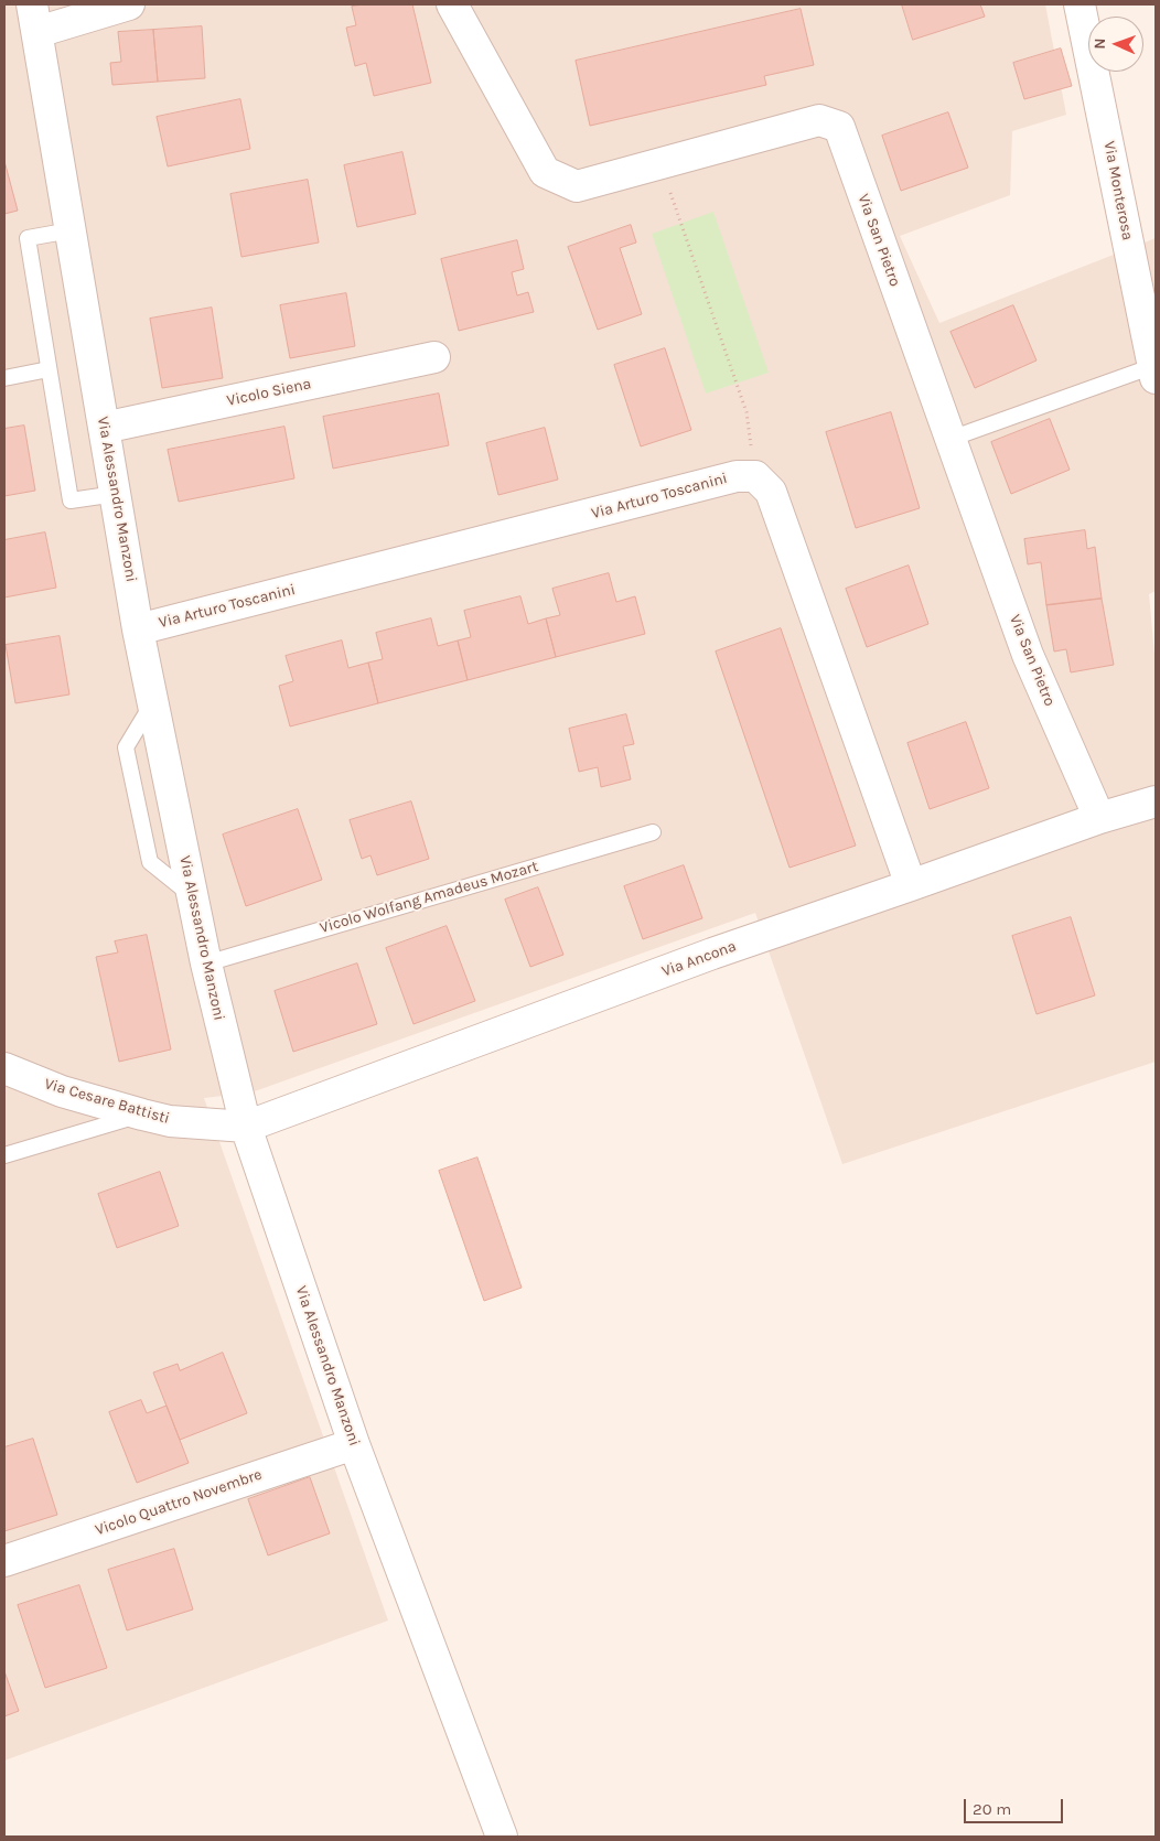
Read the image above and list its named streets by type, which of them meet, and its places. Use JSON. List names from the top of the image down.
{
  "streets": {
    "street": [
      "Via Monterosa",
      "Via San Pietro",
      "Vicolo Siena",
      "Via Arturo Toscanini",
      "Via Alessandro Manzoni",
      "Via Ancona",
      "Via Cesare Battisti",
      "Vicolo Quattro Novembre"
    ],
    "lane": ["Vicolo Wolfang Amadeus Mozart"]
  },
  "crossings": [
    ["Via San Pietro", "Via Ancona"],
    ["Vicolo Siena", "Via Alessandro Manzoni"],
    ["Via Arturo Toscanini", "Via Alessandro Manzoni"],
    ["Via Alessandro Manzoni", "Vicolo Wolfang Amadeus Mozart"],
    ["Via Alessandro Manzoni", "Via Ancona"],
    ["Via Alessandro Manzoni", "Via Cesare Battisti"],
    ["Via Alessandro Manzoni", "Vicolo Quattro Novembre"],
    ["Via Ancona", "Via Cesare Battisti"]
  ],
  "scale_bar": "20 m",
  "north": "left"
}
